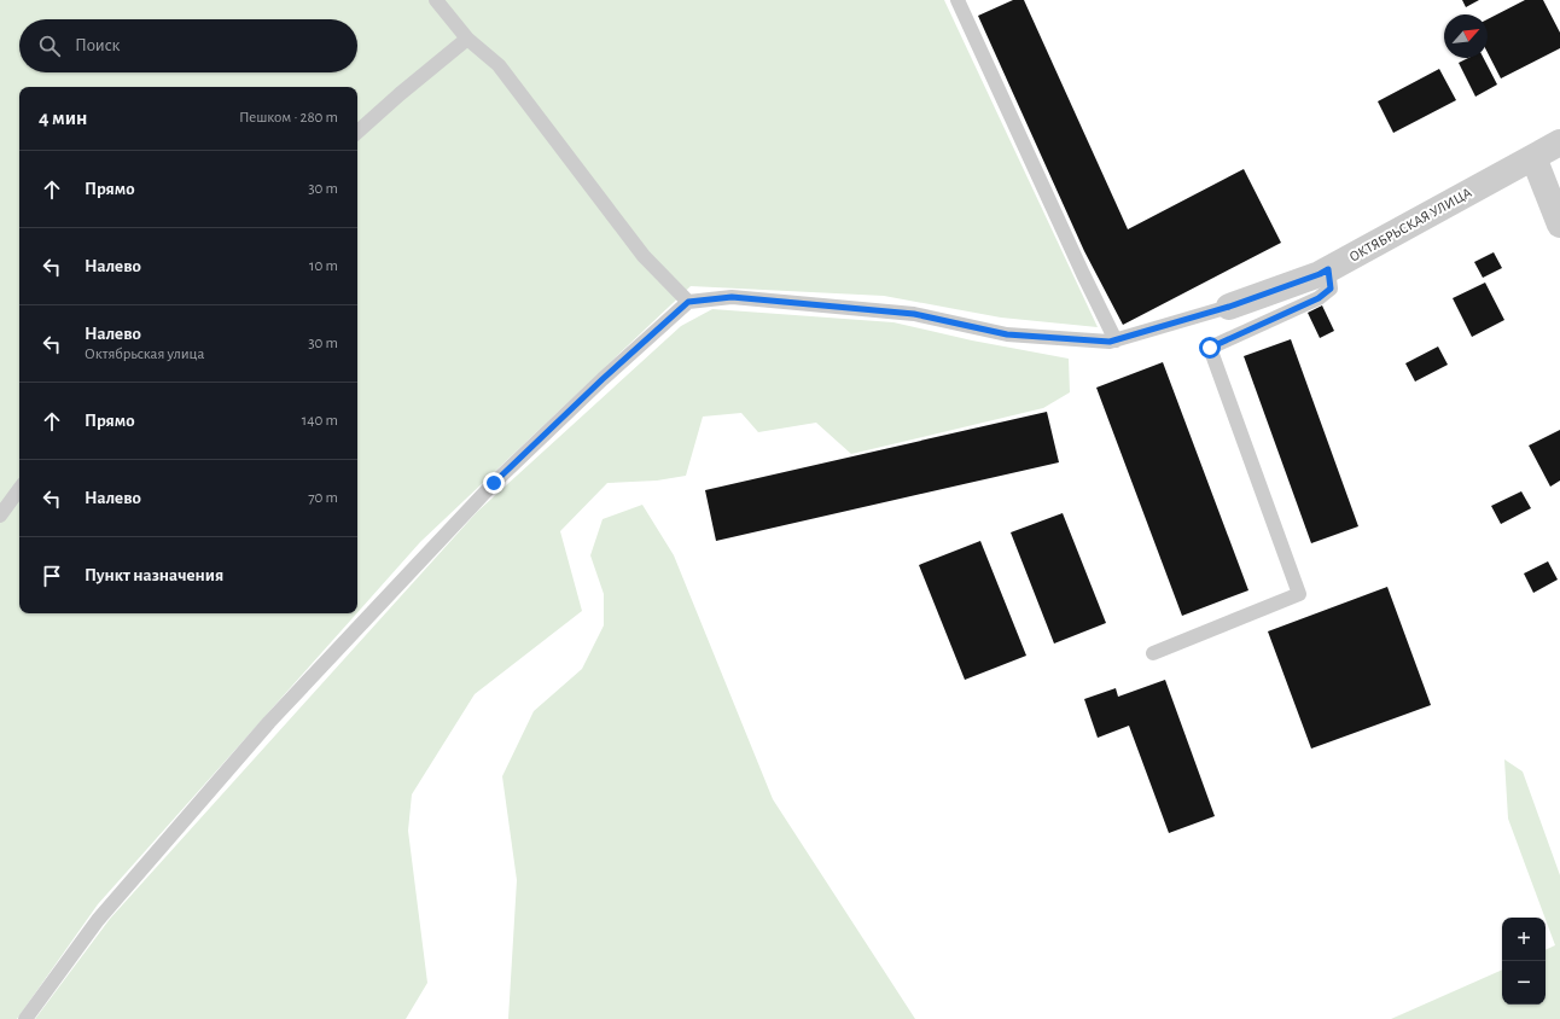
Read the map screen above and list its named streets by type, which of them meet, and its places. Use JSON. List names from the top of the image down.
{
  "streets": {
    "street": ["ОКТЯБРЬСКАЯ УЛИЦА"]
  },
  "north": "top right",
  "page": {
    "search": "Поиск",
    "heading": ["4 мин", "Пешком · 280 m"],
    "list": [
      ["Прямо", "30 m"],
      ["Налево", "10 m"],
      ["Налево", "Октябрьская улица", "30 m"],
      ["Прямо", "140 m"],
      ["Налево", "70 m"],
      "Пункт назначения"
    ],
    "map_buttons": ["+", "−"]
  }
}
